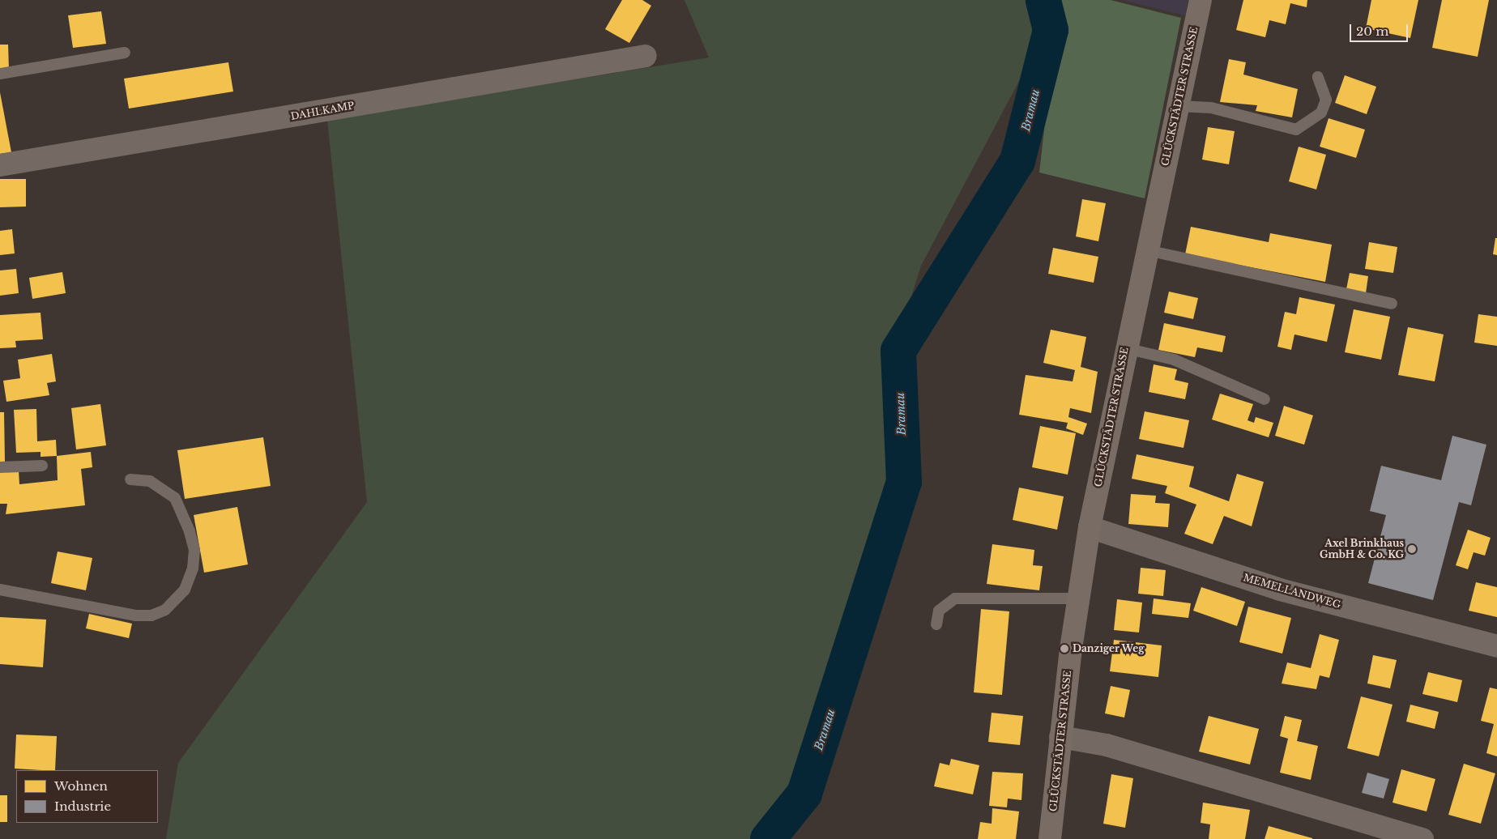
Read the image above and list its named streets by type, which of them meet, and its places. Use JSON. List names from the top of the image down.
{
  "streets": {
    "street": ["GLÜCKSTÄDTER STRASSE", "DAHLKAMP", "MEMELLANDWEG"]
  },
  "crossings": [
    ["GLÜCKSTÄDTER STRASSE", "MEMELLANDWEG"]
  ],
  "water": ["Bramau"],
  "places": ["Axel Brinkhaus GmbH & Co. KG", "Danziger Weg"],
  "legend": ["Wohnen", "Industrie"],
  "scale_bar": "20 m"
}
